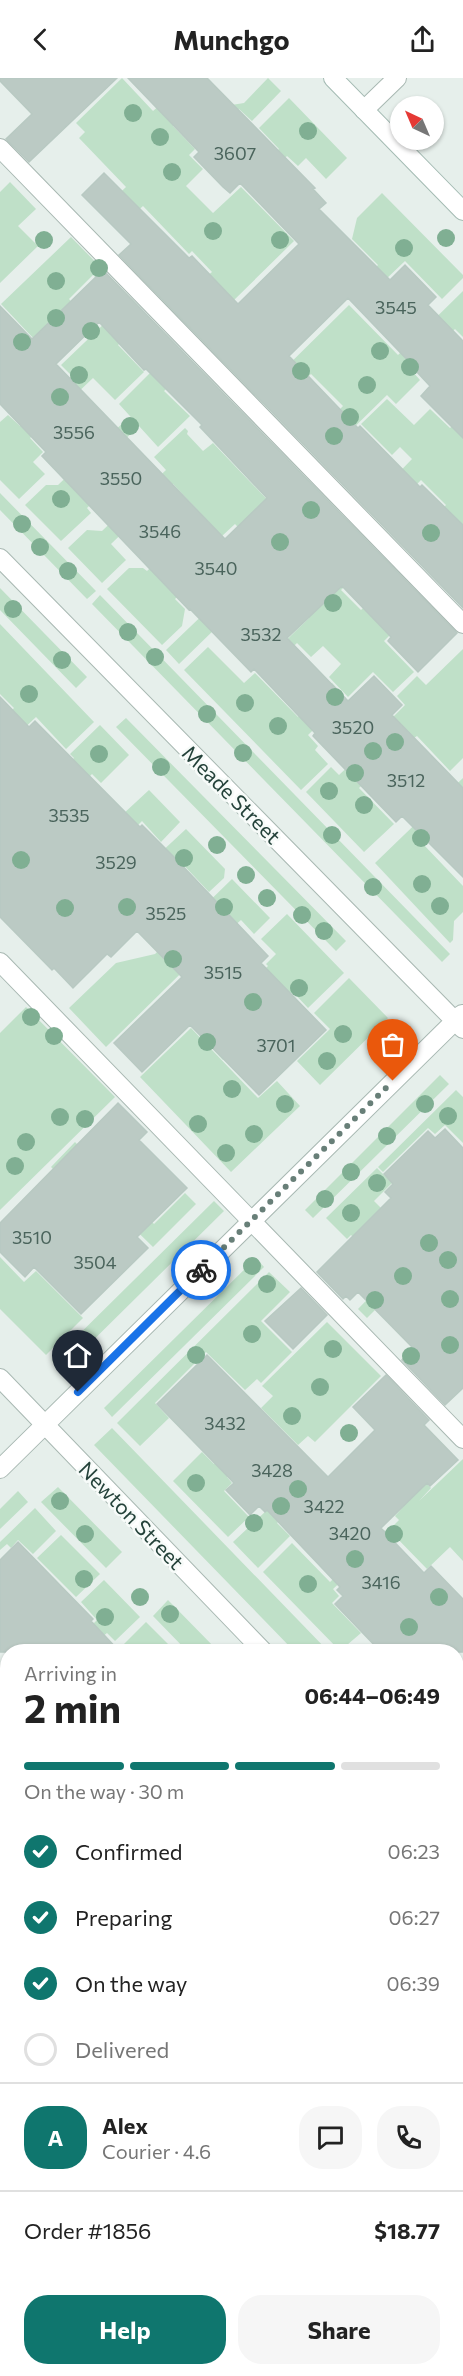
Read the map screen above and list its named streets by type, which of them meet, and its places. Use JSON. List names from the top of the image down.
{
  "streets": {
    "street": ["Meade Street", "Newton Street"]
  },
  "house_numbers": [
    "3607",
    "3545",
    "3556",
    "3550",
    "3546",
    "3540",
    "3532",
    "3520",
    "3512",
    "3535",
    "3529",
    "3525",
    "3515",
    "3701",
    "3510",
    "3504",
    "3432",
    "3428",
    "3422",
    "3420",
    "3416"
  ],
  "north": "top left",
  "page": {
    "header": "Munchgo",
    "heading": ["2 min", "Arriving in", "06:44–06:49"],
    "panel": [
      "Alex",
      "Courier · 4.6",
      "Order #1856",
      "$18.77"
    ],
    "bar": "On the way · 30 m",
    "list": [
      ["Confirmed", "06:23"],
      ["Preparing", "06:27"],
      ["On the way", "06:39"],
      "Delivered"
    ],
    "round": "A",
    "buttons": ["Help", "Share"]
  }
}
